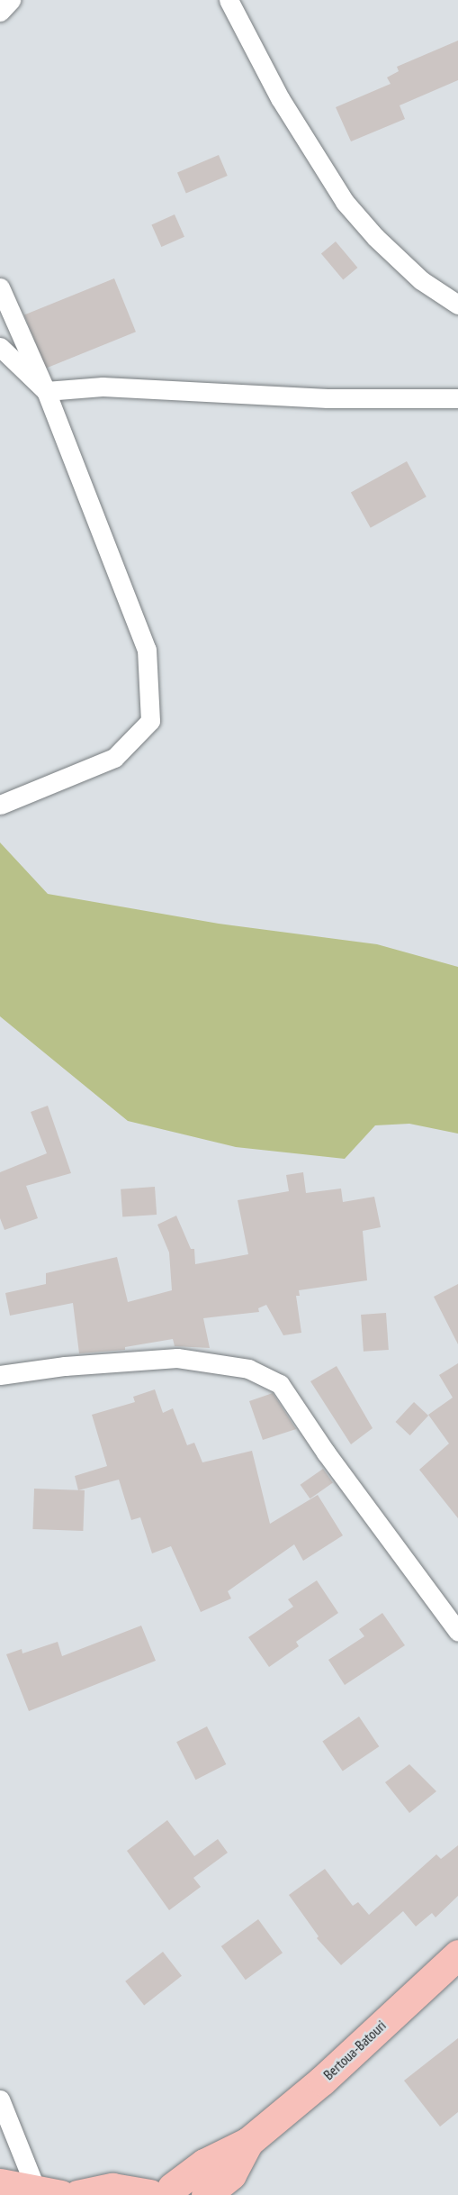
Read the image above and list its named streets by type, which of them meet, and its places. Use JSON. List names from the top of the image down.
{
  "streets": {
    "highway": ["Bertoua-Batouri"]
  }
}
